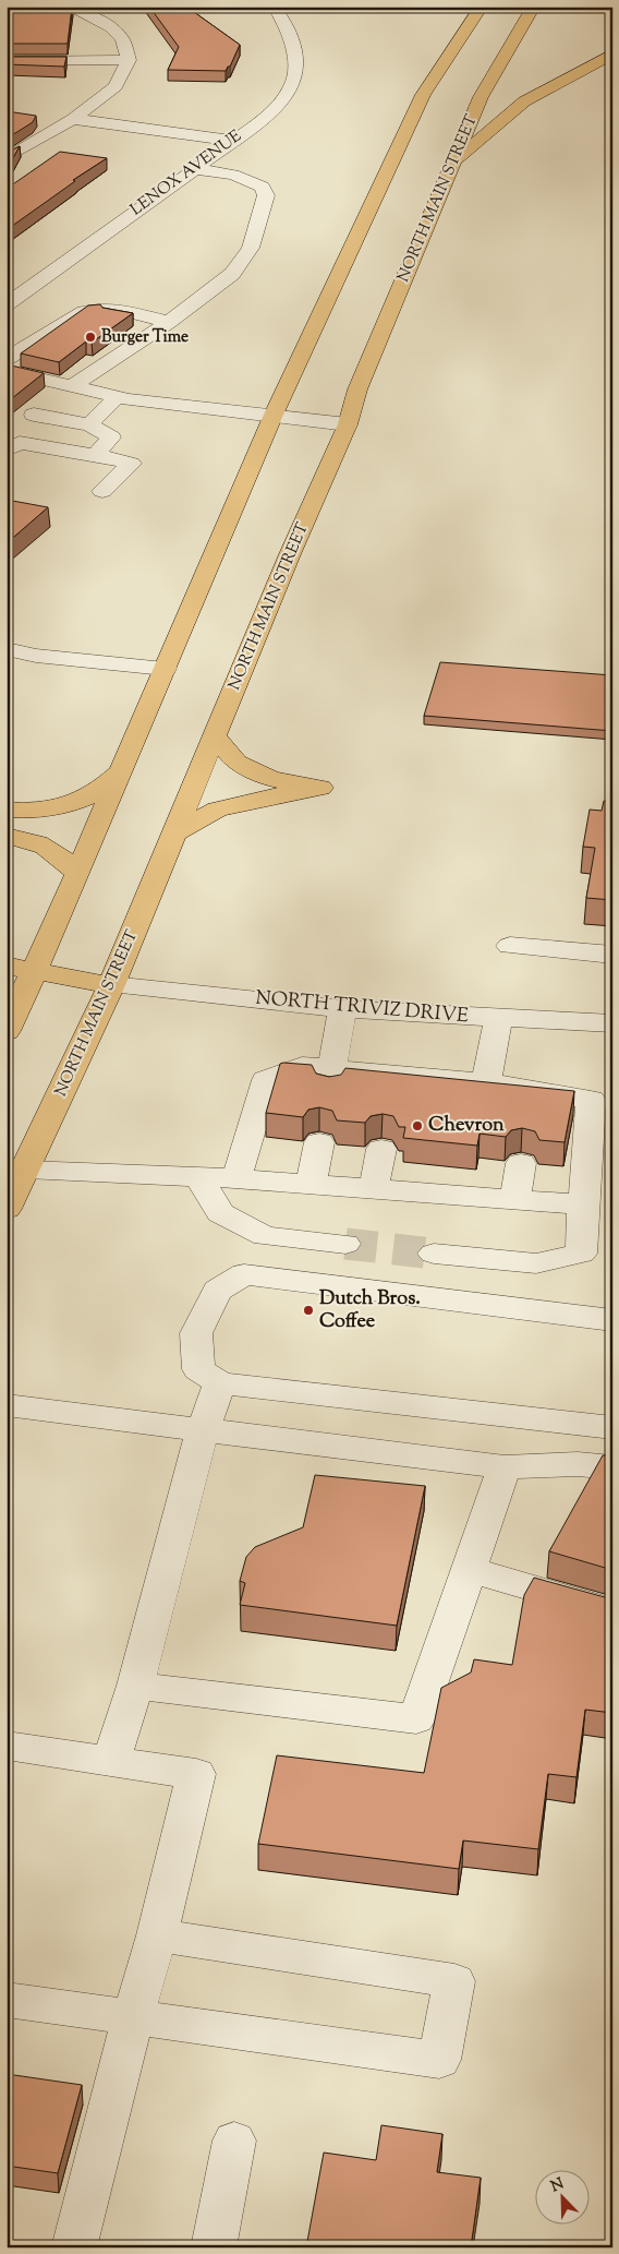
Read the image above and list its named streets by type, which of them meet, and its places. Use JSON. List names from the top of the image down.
{
  "streets": {
    "main road": ["NORTH MAIN STREET"],
    "street": ["LENOX AVENUE", "NORTH TRIVIZ DRIVE"]
  },
  "crossings": [
    ["NORTH MAIN STREET", "NORTH TRIVIZ DRIVE"]
  ],
  "places": ["Burger Time", "Chevron", "Dutch Bros. Coffee"],
  "north": "top left"
}
